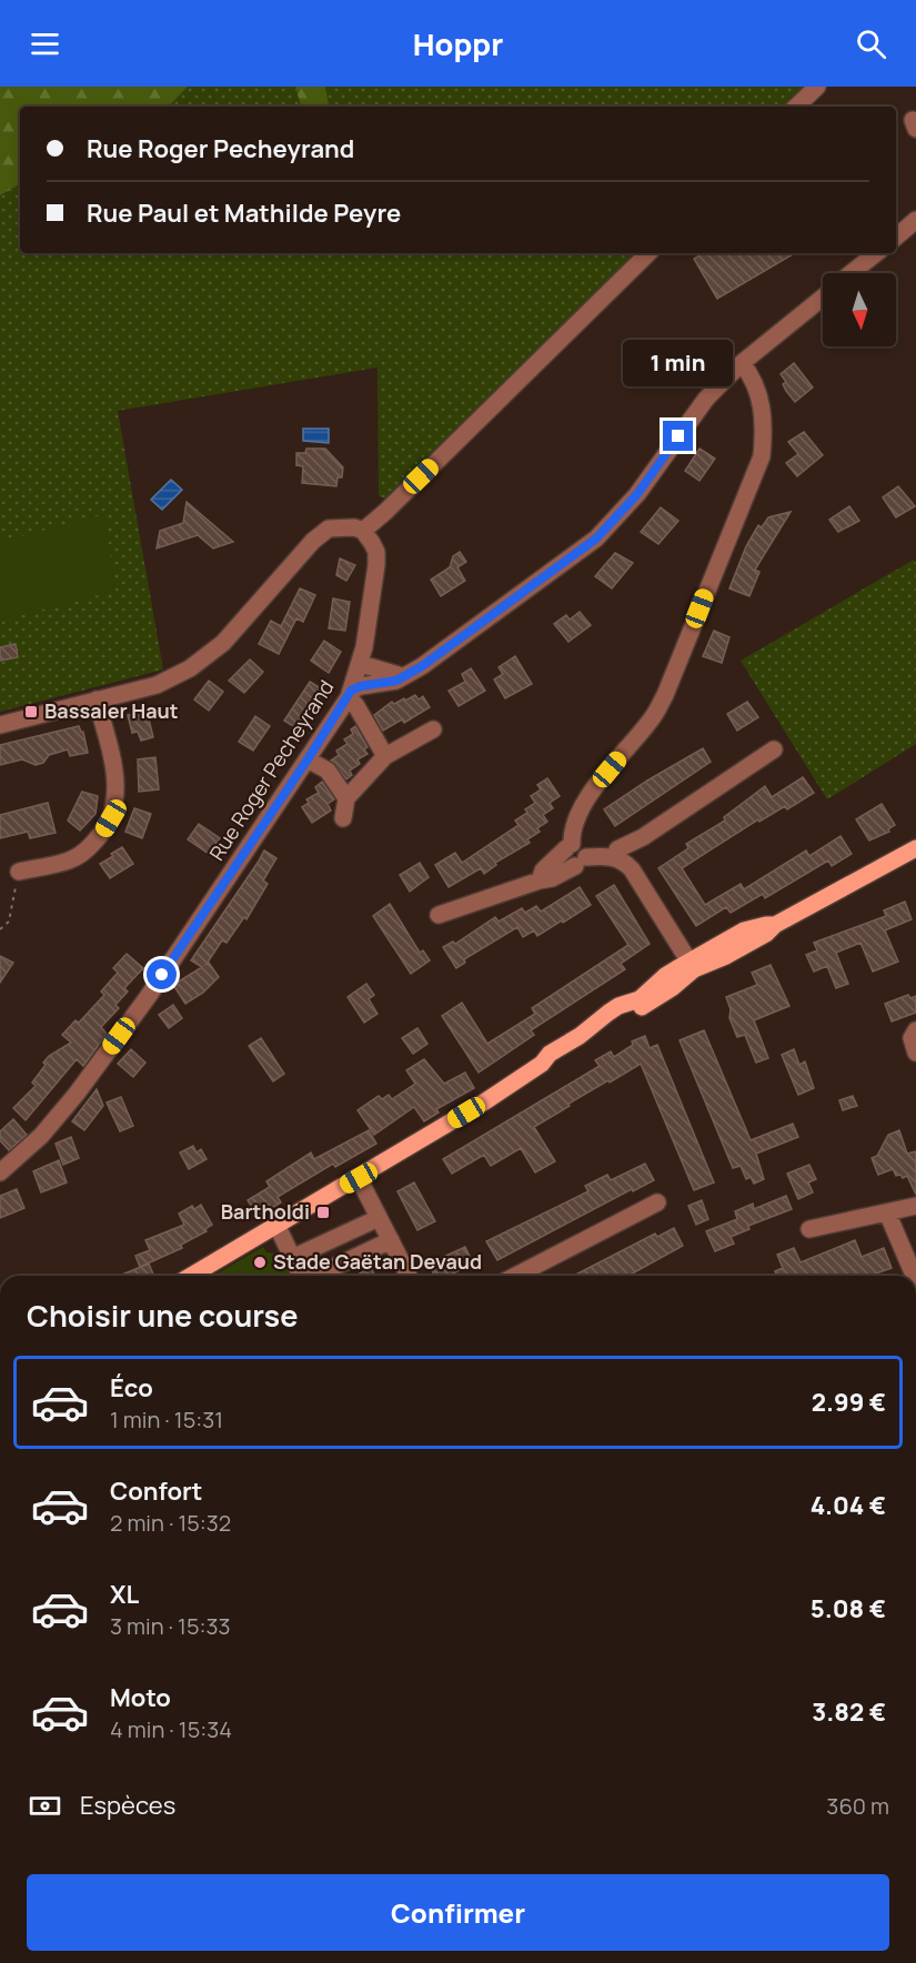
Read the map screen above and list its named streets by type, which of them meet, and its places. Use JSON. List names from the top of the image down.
{
  "streets": {
    "street": ["Rue Roger Pecheyrand"]
  },
  "places": {
    "transit": ["Bassaler Haut", "Bartholdi"],
    "other": ["Stade Gaëtan Devaud"]
  },
  "north": "bottom",
  "page": {
    "header": "Hoppr",
    "banner": ["Rue Roger Pecheyrand", "Rue Paul et Mathilde Peyre"],
    "bubble": "1 min",
    "heading": "Choisir une course",
    "list": [
      {
        "name": "Éco",
        "note": "1 min · 15:31",
        "value": "2.99 €"
      },
      {
        "name": "Confort",
        "note": "2 min · 15:32",
        "value": "4.04 €"
      },
      {
        "name": "XL",
        "note": "3 min · 15:33",
        "value": "5.08 €"
      },
      {
        "name": "Moto",
        "note": "4 min · 15:34",
        "value": "3.82 €"
      }
    ],
    "pay": ["Espèces", "360 m"],
    "buttons": "Confirmer"
  }
}
